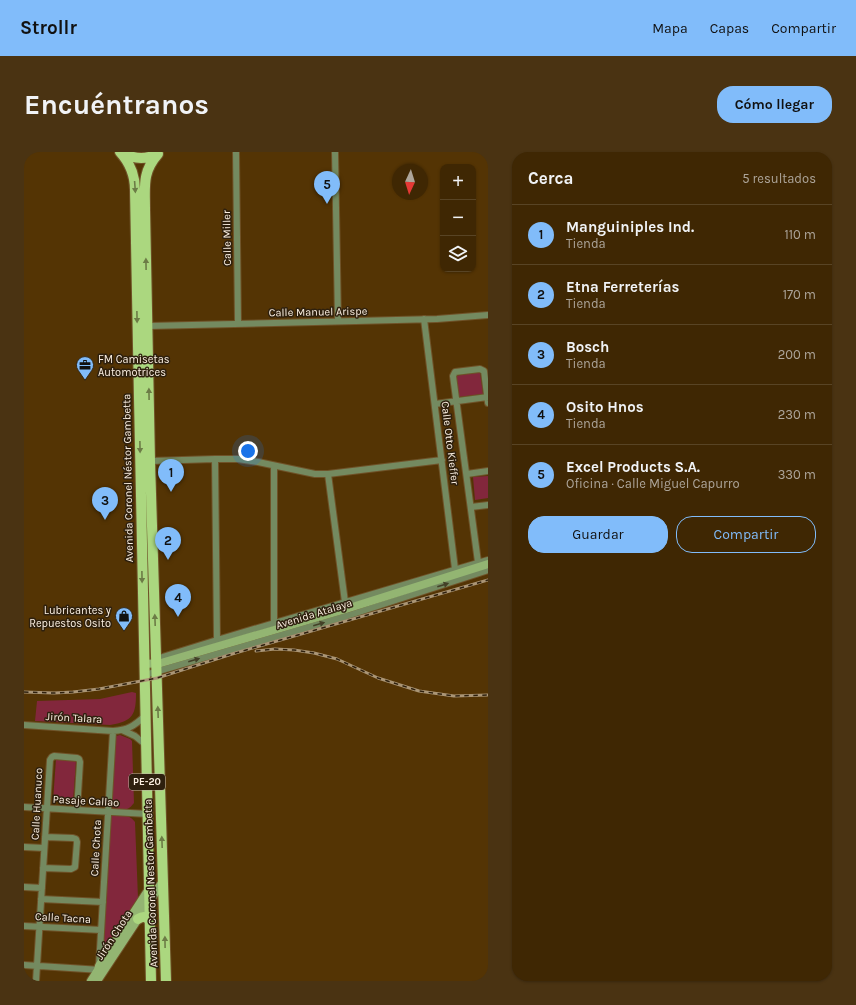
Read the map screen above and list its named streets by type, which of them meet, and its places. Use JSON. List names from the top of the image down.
{
  "streets": {
    "main road": [
      "Avenida Coronel Néstor Gambetta",
      "Avenida Atalaya",
      "PE-20",
      "Avenida Coronel Nestor Gambetta",
      "Jirón Chota"
    ],
    "street": [
      "Calle Miller",
      "Calle Manuel Arispe",
      "Calle Otto Kieffer",
      "Jirón Talara",
      "Pasaje Callao",
      "Calle Huanuco",
      "Calle Chota",
      "Calle Tacna"
    ]
  },
  "crossings": [
    ["Calle Miller", "Calle Manuel Arispe"],
    ["Calle Manuel Arispe", "Calle Otto Kieffer"],
    ["Calle Manuel Arispe", "Avenida Coronel Néstor Gambetta"],
    ["Calle Otto Kieffer", "Avenida Atalaya"],
    ["Avenida Coronel Néstor Gambetta", "Avenida Atalaya"],
    ["Avenida Coronel Néstor Gambetta", "Avenida Coronel Nestor Gambetta"],
    ["Avenida Atalaya", "Avenida Coronel Nestor Gambetta"],
    ["Jirón Talara", "Calle Chota"],
    ["Jirón Talara", "Avenida Coronel Nestor Gambetta"],
    ["Pasaje Callao", "Calle Huanuco"],
    ["Pasaje Callao", "Calle Chota"],
    ["Pasaje Callao", "Avenida Coronel Nestor Gambetta"],
    ["Calle Huanuco", "Calle Tacna"],
    ["Calle Chota", "Calle Tacna"],
    ["Calle Chota", "Jirón Chota"],
    ["Avenida Coronel Nestor Gambetta", "Jirón Chota"]
  ],
  "places": {
    "office": ["FM Camisetas Automotrices"],
    "shop": ["Lubricantes y Repuestos Osito"]
  },
  "north": "bottom",
  "page": {
    "header": "Strollr",
    "nav": ["Mapa", "Capas", "Compartir"],
    "buttons": [
      "Cómo llegar",
      ["Guardar", "Compartir"]
    ],
    "title": "Encuéntranos",
    "heading": ["Cerca", "5 resultados"],
    "map_buttons": ["+", "−"],
    "pins": [
      "5",
      "1",
      "3",
      "2",
      "4"
    ],
    "list": [
      {
        "mark": "1",
        "name": "Manguiniples Ind.",
        "note": "Tienda",
        "value": "110 m"
      },
      {
        "mark": "2",
        "name": "Etna Ferreterías",
        "note": "Tienda",
        "value": "170 m"
      },
      {
        "mark": "3",
        "name": "Bosch",
        "note": "Tienda",
        "value": "200 m"
      },
      {
        "mark": "4",
        "name": "Osito Hnos",
        "note": "Tienda",
        "value": "230 m"
      },
      {
        "mark": "5",
        "name": "Excel Products S.A.",
        "note": "Oficina · Calle Miguel Capurro",
        "value": "330 m"
      }
    ]
  }
}
